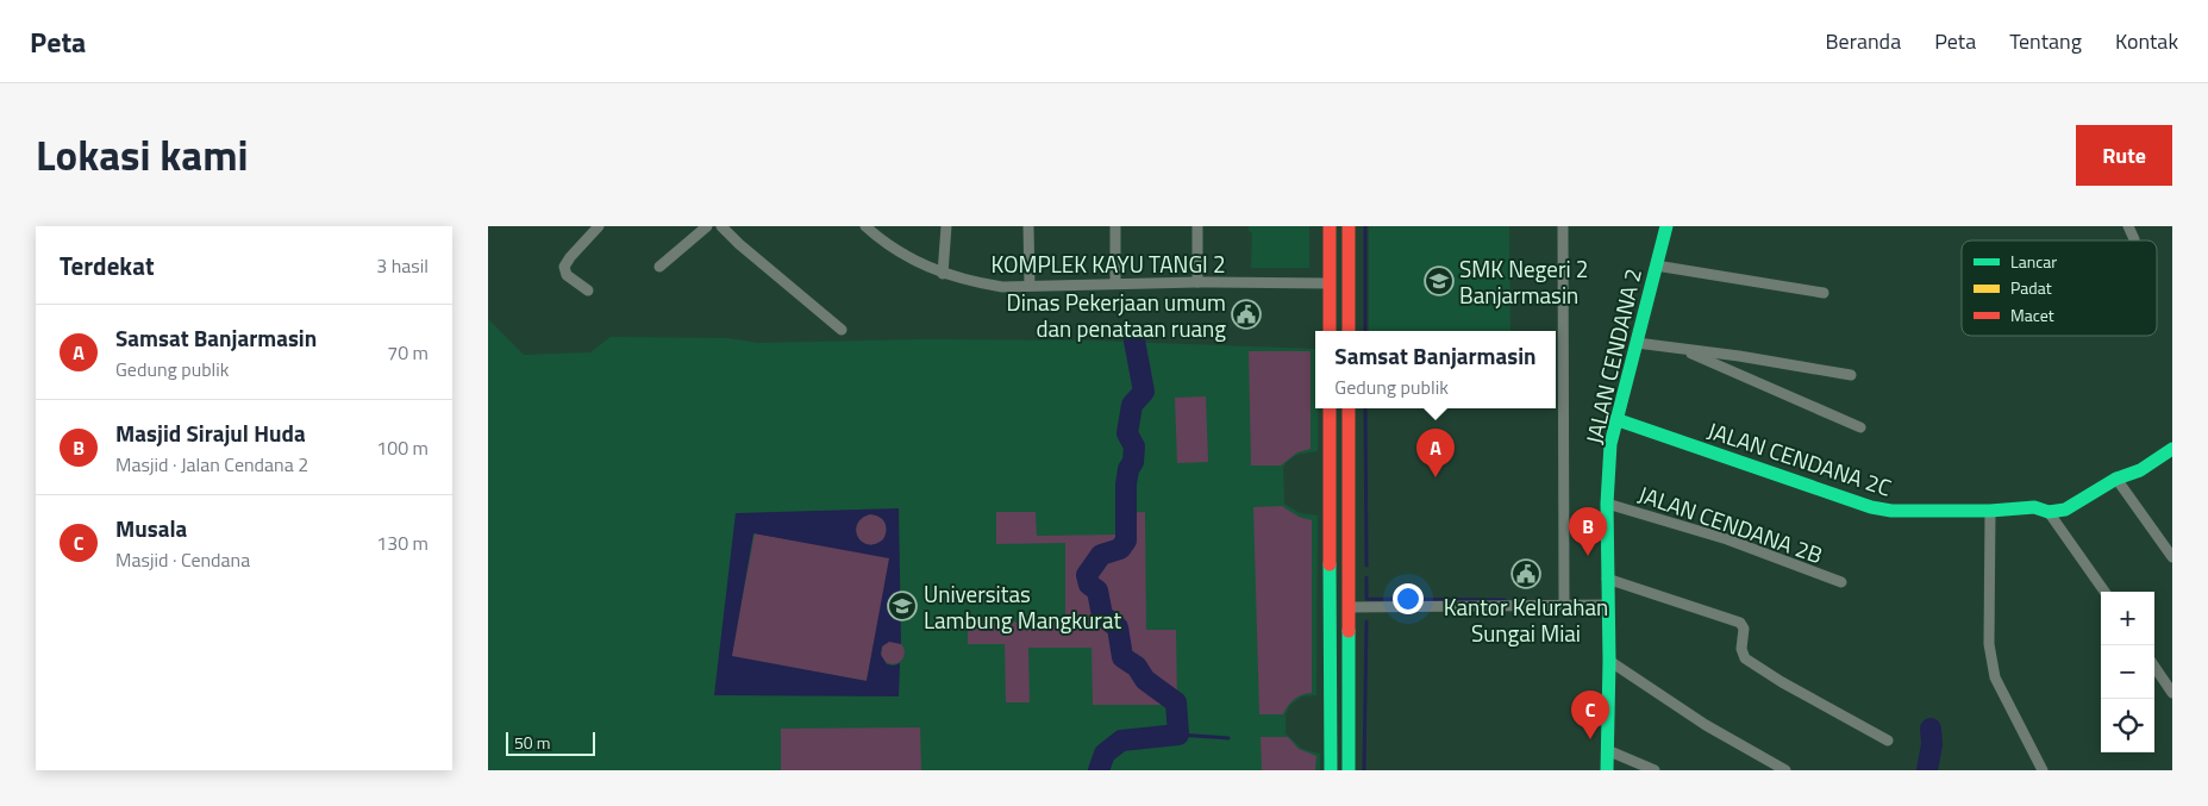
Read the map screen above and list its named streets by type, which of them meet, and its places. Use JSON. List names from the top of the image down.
{
  "streets": {
    "main road": ["JALAN CENDANA 2", "JALAN CENDANA 2C"],
    "street": ["KOMPLEK KAYU TANGI 2", "JALAN CENDANA 2B"]
  },
  "crossings": [
    ["JALAN CENDANA 2", "JALAN CENDANA 2C"],
    ["JALAN CENDANA 2", "JALAN CENDANA 2B"]
  ],
  "places": {
    "school or university": ["SMK Negeri 2 Banjarmasin", "Universitas Lambung Mangkurat"],
    "public building": ["Dinas Pekerjaan umum dan penataan ruang", "Kantor Kelurahan Sungai Miai"]
  },
  "legend": ["Lancar", "Padat", "Macet"],
  "scale_bar": "50 m",
  "page": {
    "header": "Peta",
    "nav": [
      "Beranda",
      "Peta",
      "Tentang",
      "Kontak"
    ],
    "title": "Lokasi kami",
    "buttons": "Rute",
    "heading": ["Terdekat", "3 hasil"],
    "list": [
      {
        "mark": "A",
        "name": "Samsat Banjarmasin",
        "note": "Gedung publik",
        "value": "70 m"
      },
      {
        "mark": "B",
        "name": "Masjid Sirajul Huda",
        "note": "Masjid · Jalan Cendana 2",
        "value": "100 m"
      },
      {
        "mark": "C",
        "name": "Musala",
        "note": "Masjid · Cendana",
        "value": "130 m"
      }
    ],
    "popup": ["Samsat Banjarmasin", "Gedung publik"],
    "pins": ["A", "B", "C"],
    "map_buttons": ["+", "−"],
    "scale": "50 m"
  }
}
